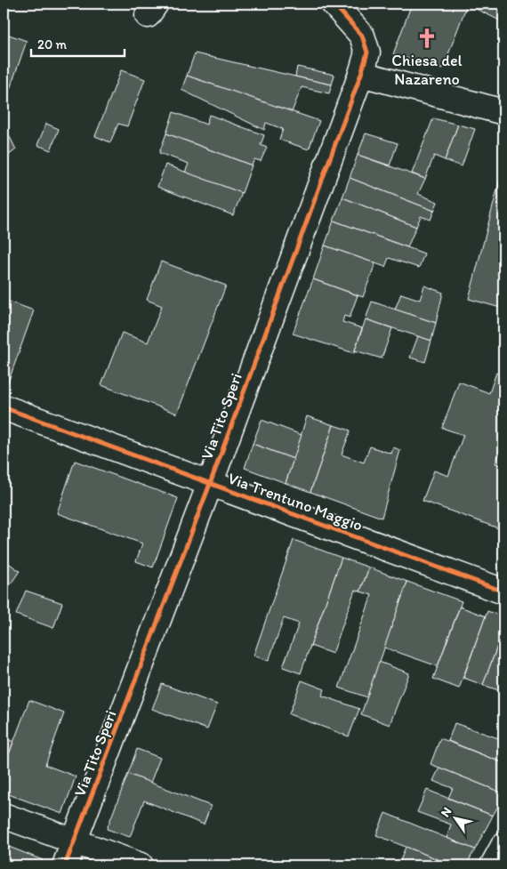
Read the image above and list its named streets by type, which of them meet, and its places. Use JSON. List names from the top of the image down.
{
  "streets": {
    "street": ["Via Tito Speri", "Via Trentuno Maggio"]
  },
  "crossings": [
    ["Via Tito Speri", "Via Trentuno Maggio"]
  ],
  "places": {
    "church": ["Chiesa del Nazareno"]
  },
  "scale_bar": "20 m",
  "north": "top left"
}
